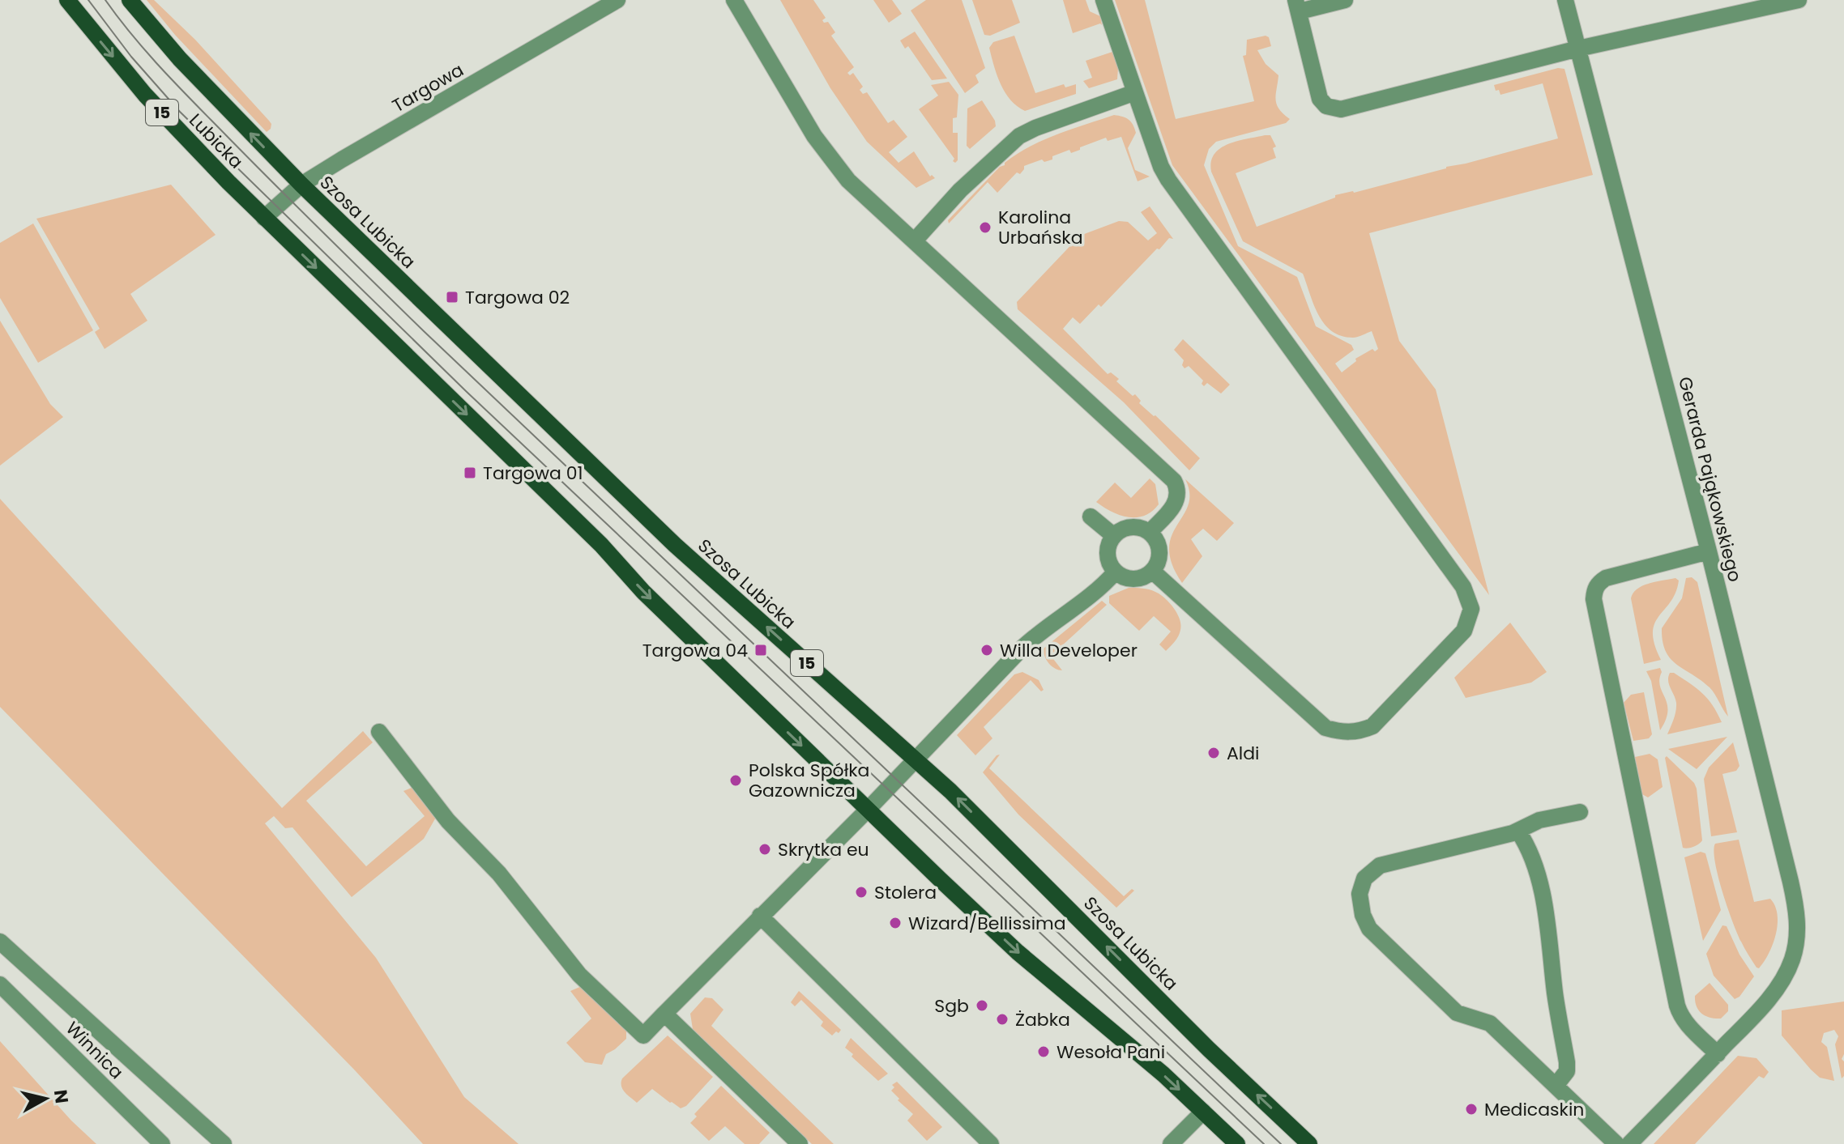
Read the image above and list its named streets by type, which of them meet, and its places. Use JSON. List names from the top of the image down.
{
  "streets": {
    "main road": ["15", "Lubicka", "Szosa Lubicka"],
    "street": ["Targowa", "Gerarda Pająkowskiego", "Winnica"]
  },
  "crossings": [
    ["Targowa", "15"],
    ["Targowa", "Lubicka"],
    ["Targowa", "Szosa Lubicka"],
    ["15", "Lubicka"],
    ["Lubicka", "Szosa Lubicka"]
  ],
  "places": {
    "other": [
      "Karolina Urbańska",
      "Willa Developer",
      "Aldi",
      "Polska Spółka Gazownicza",
      "Skrytka eu",
      "Stolera",
      "Wizard/Bellissima",
      "Sgb",
      "Żabka",
      "Wesoła Pani",
      "Medicaskin"
    ],
    "transit": ["Targowa 02", "Targowa 01", "Targowa 04"]
  },
  "north": "right"
}
